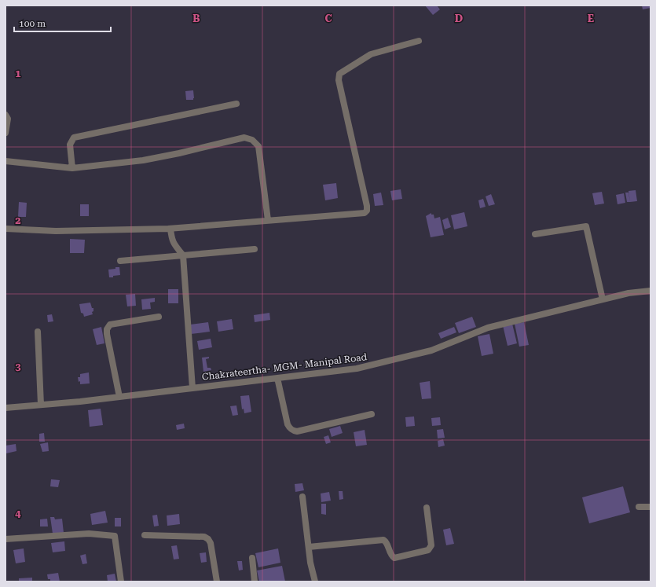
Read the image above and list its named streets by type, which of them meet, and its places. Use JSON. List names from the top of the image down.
{
  "streets": {
    "street": ["Chakrateertha- MGM- Manipal Road"]
  },
  "scale_bar": "100 m",
  "grid": {
    "columns": [
      "B",
      "C",
      "D",
      "E"
    ],
    "rows": [
      "1",
      "2",
      "3",
      "4"
    ]
  }
}
